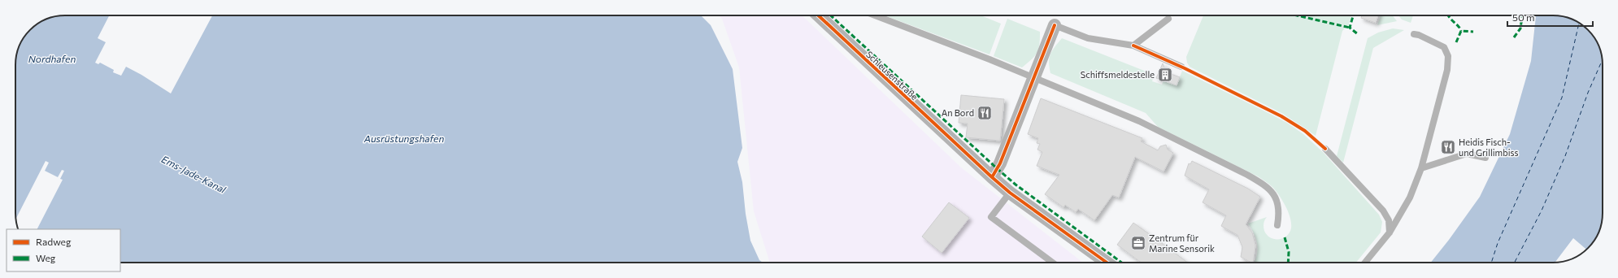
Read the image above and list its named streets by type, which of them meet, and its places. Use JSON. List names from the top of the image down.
{
  "streets": {
    "street": ["Schleusenstraße"]
  },
  "water": ["Nordhafen", "Ausrüstungshafen", "Ems-Jade-Kanal"],
  "places": {
    "building": ["Schiffsmeldestelle"],
    "restaurant": ["An Bord", "Heidis Fisch- und Grillimbiss"],
    "office": ["Zentrum für Marine Sensorik"]
  },
  "legend": ["Radweg", "Weg"],
  "scale_bar": "50 m"
}
